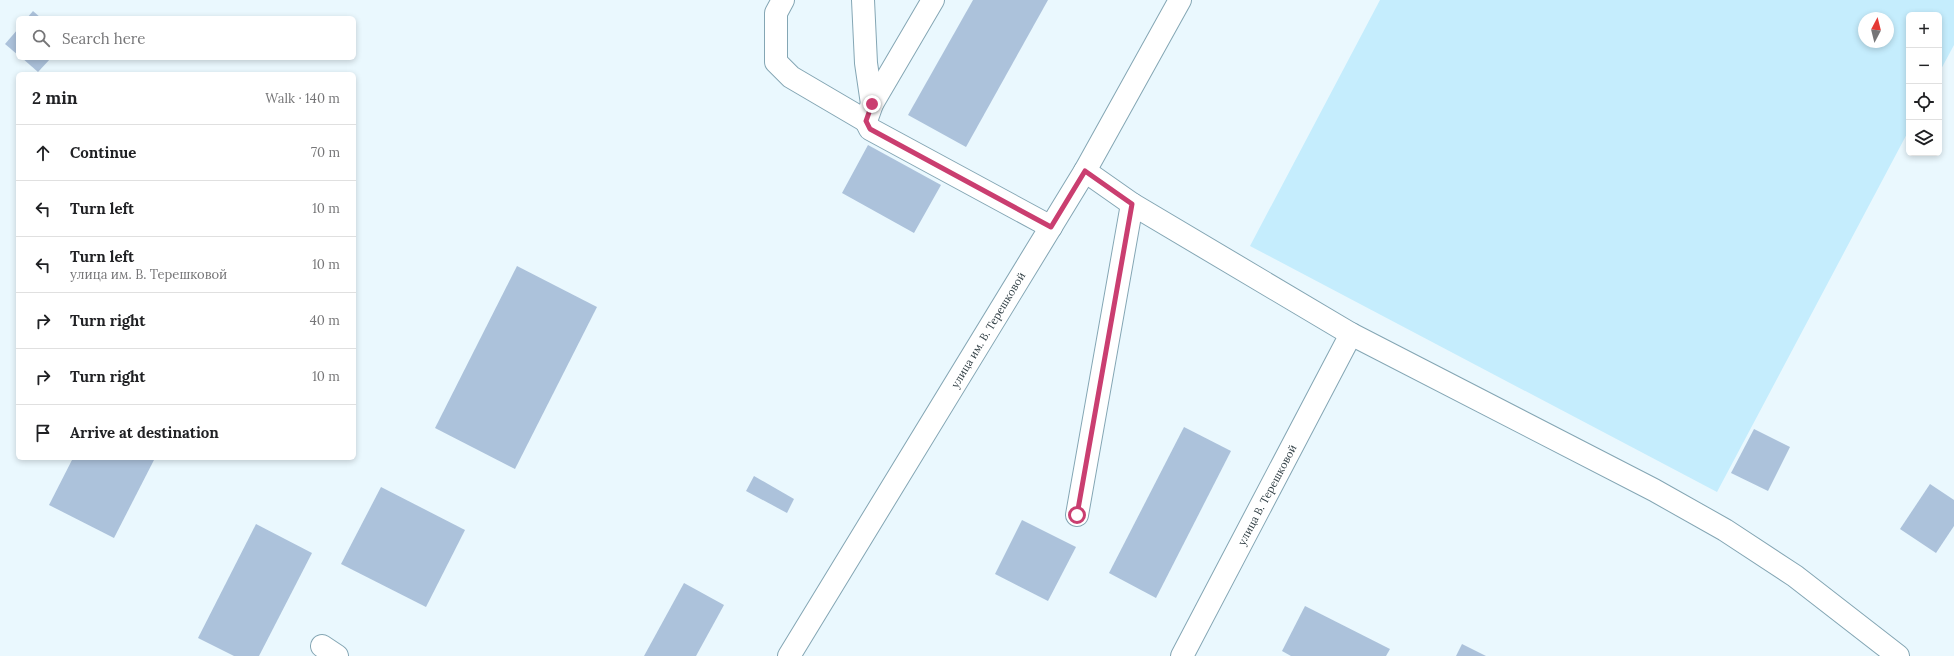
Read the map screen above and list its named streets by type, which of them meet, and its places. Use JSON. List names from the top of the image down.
{
  "streets": {
    "street": ["улица им. В. Терешковой", "улица В. Терешковой"]
  },
  "north": "top",
  "page": {
    "map_buttons": ["+", "−"],
    "search": "Search here",
    "heading": ["2 min", "Walk · 140 m"],
    "list": [
      ["Continue", "70 m"],
      ["Turn left", "10 m"],
      ["Turn left", "улица им. В. Терешковой", "10 m"],
      ["Turn right", "40 m"],
      ["Turn right", "10 m"],
      "Arrive at destination"
    ]
  }
}
